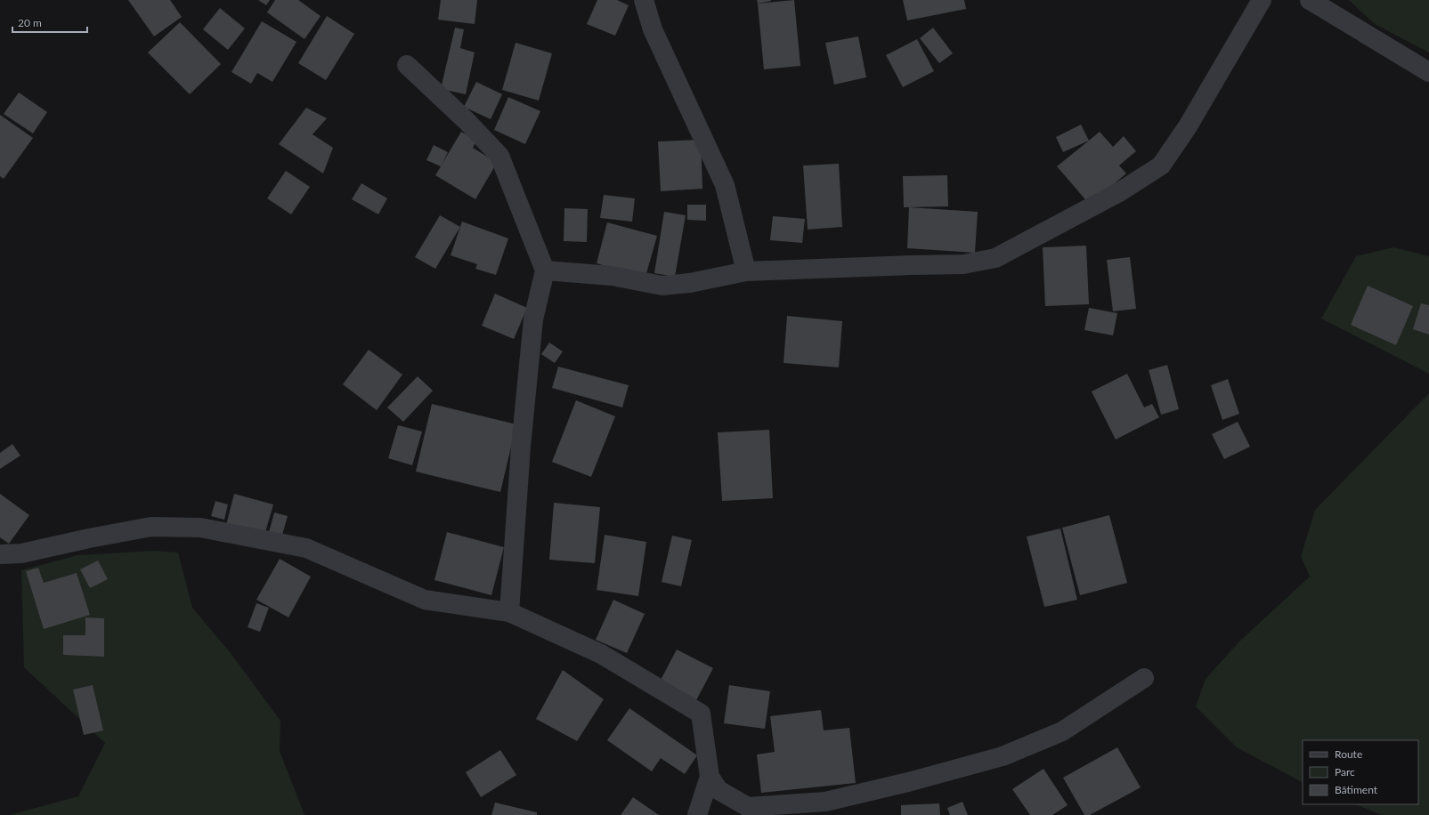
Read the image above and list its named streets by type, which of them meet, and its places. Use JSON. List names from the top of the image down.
{
  "legend": ["Route", "Parc", "Bâtiment"],
  "scale_bar": "20 m"
}
